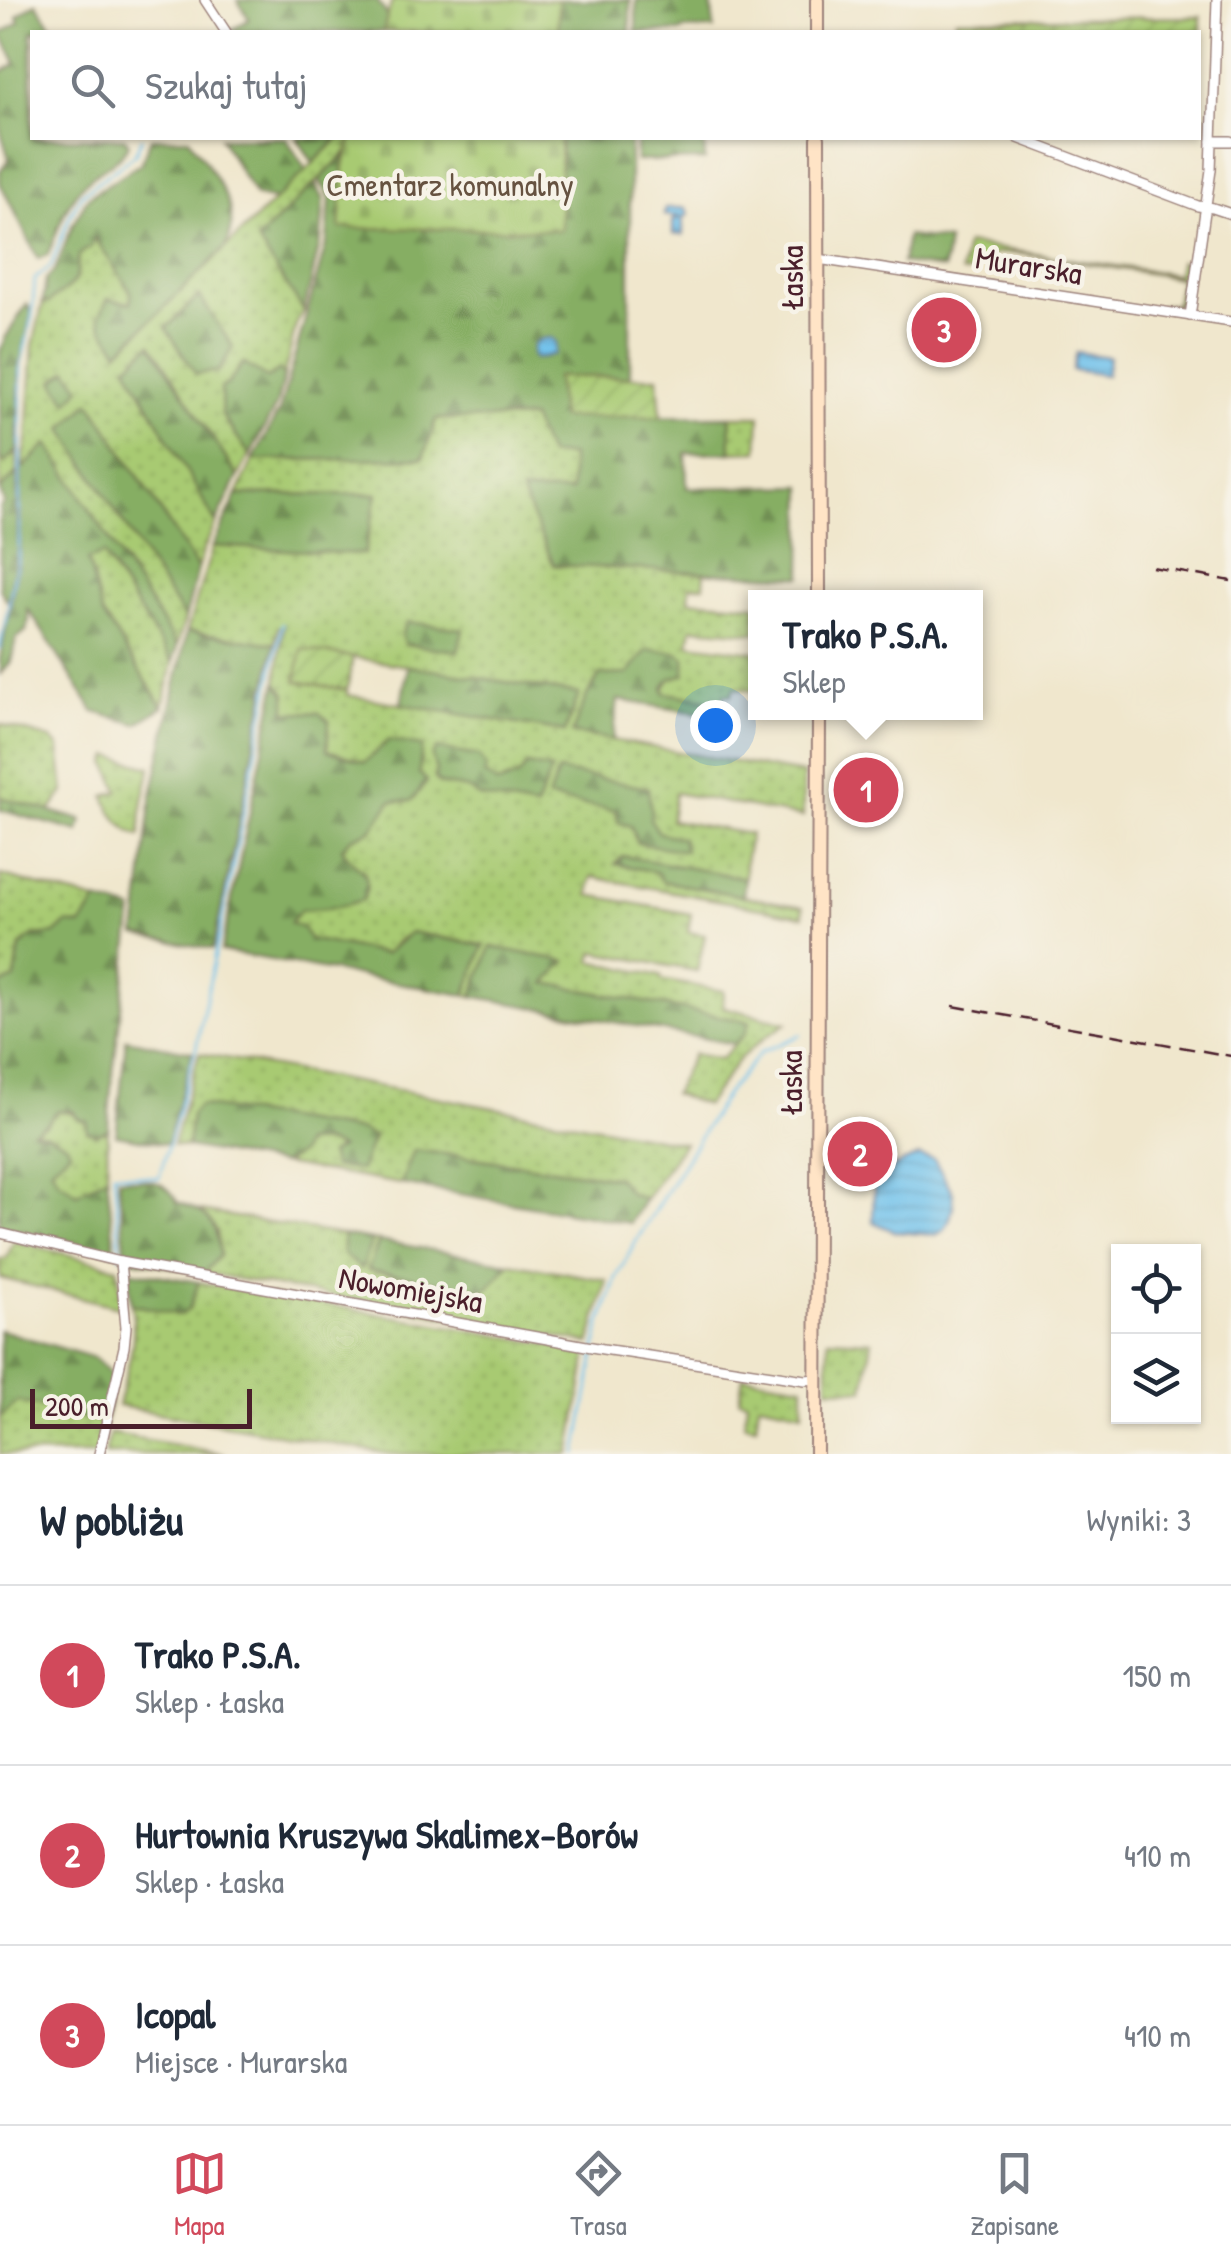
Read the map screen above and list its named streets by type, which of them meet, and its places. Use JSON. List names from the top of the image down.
{
  "streets": {
    "main road": ["Łaska"],
    "street": ["Murarska", "Nowomiejska"]
  },
  "crossings": [
    ["Murarska", "Łaska"],
    ["Łaska", "Nowomiejska"]
  ],
  "parks": ["Cmentarz komunalny"],
  "scale_bar": "200 m",
  "page": {
    "search": "Szukaj tutaj",
    "pins": ["3", "1", "2"],
    "popup": ["Trako P.S.A.", "Sklep"],
    "scale": "200 m",
    "heading": ["W pobliżu", "Wyniki: 3"],
    "list": [
      {
        "mark": "1",
        "name": "Trako P.S.A.",
        "note": "Sklep · Łaska",
        "value": "150 m"
      },
      {
        "mark": "2",
        "name": "Hurtownia Kruszywa Skalimex-Borów",
        "note": "Sklep · Łaska",
        "value": "410 m"
      },
      {
        "mark": "3",
        "name": "Icopal",
        "note": "Miejsce · Murarska",
        "value": "410 m"
      }
    ],
    "nav": ["Mapa", "Trasa", "Zapisane"]
  }
}
